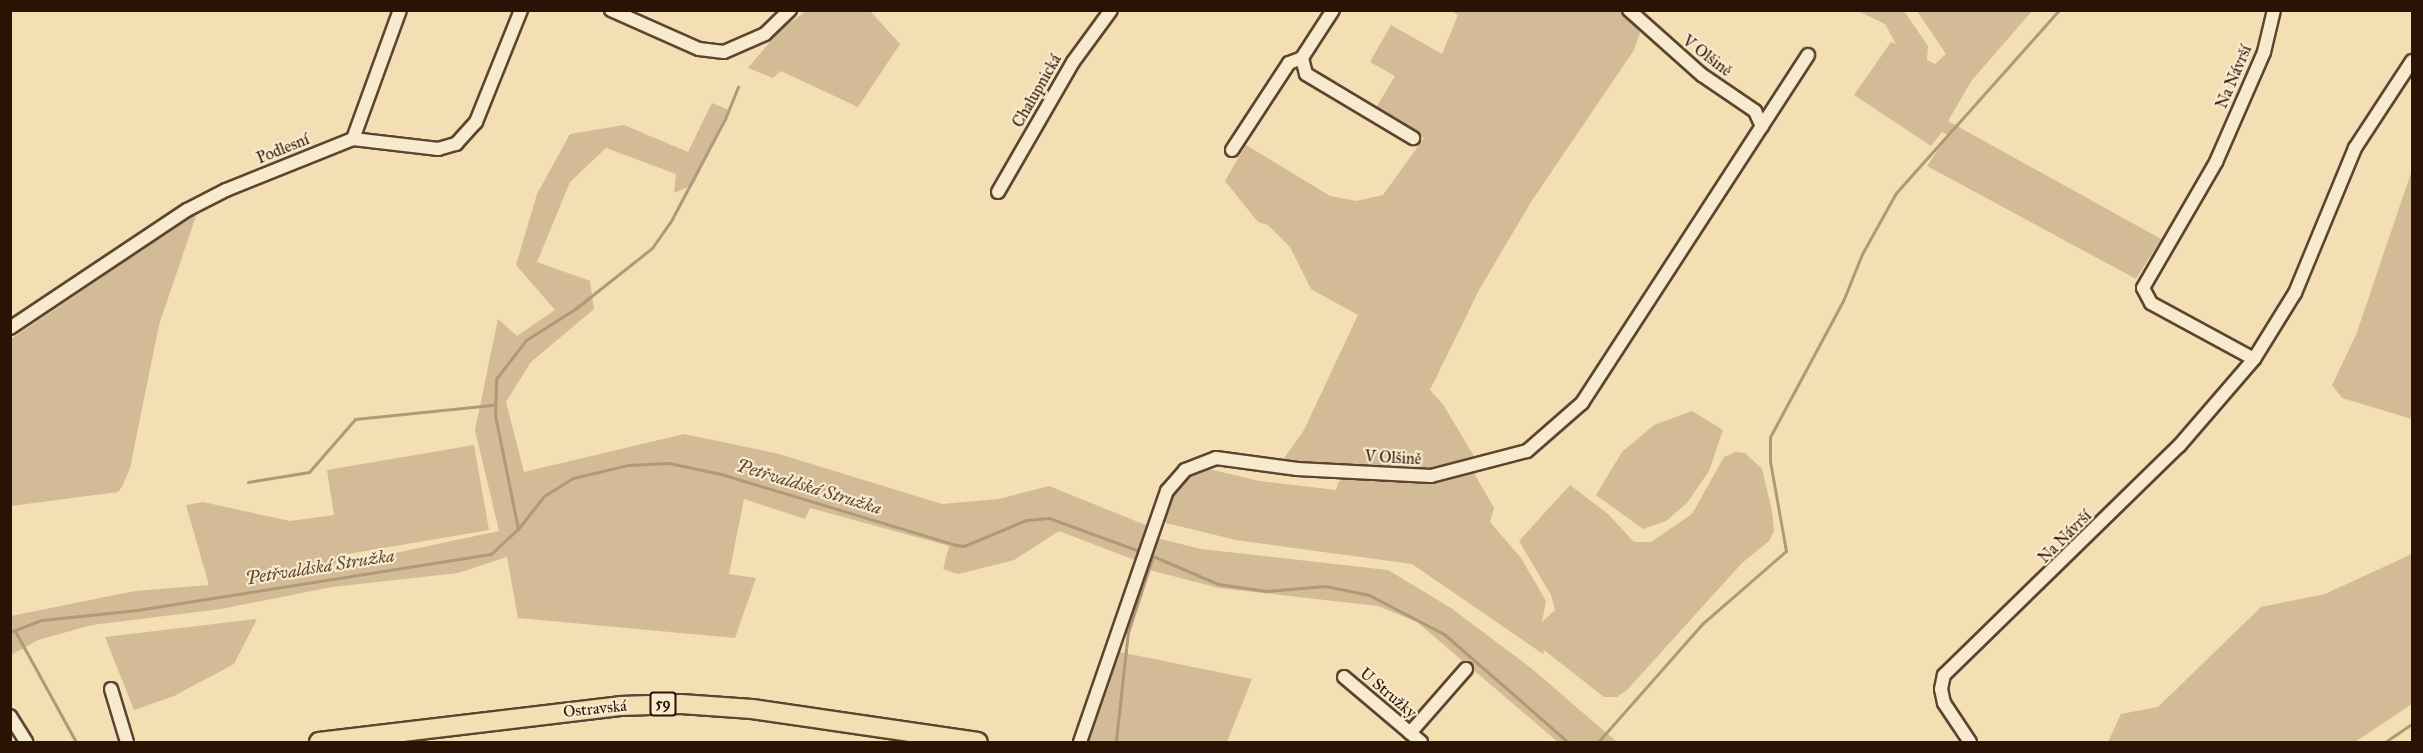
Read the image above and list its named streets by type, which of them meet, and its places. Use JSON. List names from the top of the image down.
{
  "streets": {
    "main road": ["59", "Ostravská"],
    "street": [
      "V Olšině",
      "Na Návrší",
      "Chalupnická",
      "Podlesní",
      "U Stružky"
    ]
  },
  "water": ["Petřvaldská Stružka"]
}
